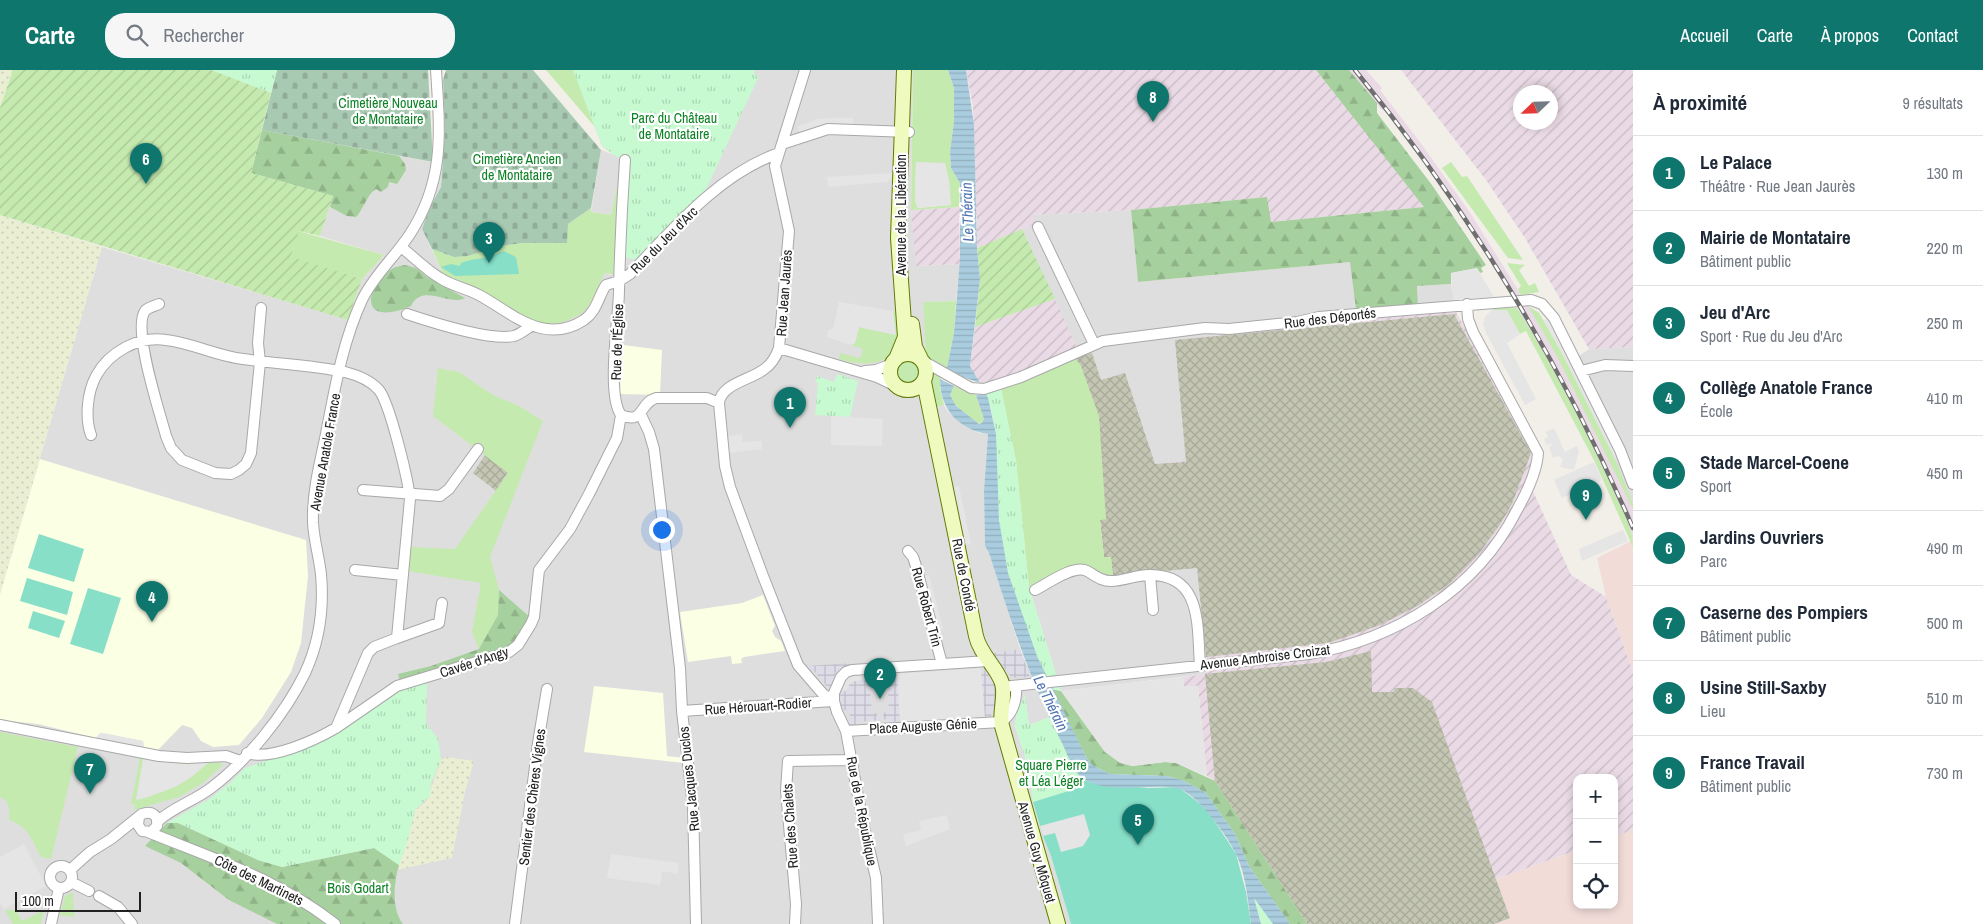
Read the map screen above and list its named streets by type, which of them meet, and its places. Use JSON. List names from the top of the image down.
{
  "streets": {
    "main road": ["Avenue de la Libération", "Rue de Condé", "Avenue Guy Môquet"],
    "street": [
      "Rue du Jeu d'Arc",
      "Rue Jean Jaurès",
      "Rue des Déportés",
      "Rue de l'Église",
      "Avenue Anatole France",
      "Rue Robert Trin",
      "Avenue Ambroise Croizat",
      "Cavée d'Angy",
      "Rue Hérouart-Rodier",
      "Place Auguste Génie",
      "Rue Jacques Duclos",
      "Sentier des Chères Vignes",
      "Rue de la République",
      "Rue des Chalets",
      "Côte des Martinets"
    ]
  },
  "crossings": [
    ["Avenue de la Libération", "Rue du Jeu d'Arc"],
    ["Avenue de la Libération", "Rue des Déportés"],
    ["Avenue de la Libération", "Rue de Condé"],
    ["Rue du Jeu d'Arc", "Rue Jean Jaurès"],
    ["Rue du Jeu d'Arc", "Rue de l'Église"],
    ["Rue du Jeu d'Arc", "Avenue Anatole France"],
    ["Rue des Déportés", "Rue de Condé"],
    ["Rue des Déportés", "Avenue Ambroise Croizat"],
    ["Rue de l'Église", "Cavée d'Angy"],
    ["Avenue Anatole France", "Cavée d'Angy"],
    ["Avenue Anatole France", "Côte des Martinets"],
    ["Rue de Condé", "Avenue Ambroise Croizat"],
    ["Rue Hérouart-Rodier", "Rue Jacques Duclos"],
    ["Rue Hérouart-Rodier", "Rue de la République"],
    ["Place Auguste Génie", "Rue de la République"],
    ["Place Auguste Génie", "Avenue Guy Môquet"],
    ["Rue de la République", "Rue des Chalets"]
  ],
  "water": ["Le Thérain"],
  "parks": [
    "Cimetière Nouveau de Montataire",
    "Parc du Château de Montataire",
    "Cimetière Ancien de Montataire",
    "Square Pierre et Léa Léger",
    "Bois Godart"
  ],
  "scale_bar": "100 m",
  "north": "bottom left",
  "page": {
    "header": "Carte",
    "search": "Rechercher",
    "nav": [
      "Accueil",
      "Carte",
      "À propos",
      "Contact"
    ],
    "heading": ["À proximité", "9 résultats"],
    "pins": [
      "8",
      "6",
      "3",
      "1",
      "9",
      "4",
      "2",
      "7",
      "5"
    ],
    "list": [
      {
        "mark": "1",
        "name": "Le Palace",
        "note": "Théâtre · Rue Jean Jaurès",
        "value": "130 m"
      },
      {
        "mark": "2",
        "name": "Mairie de Montataire",
        "note": "Bâtiment public",
        "value": "220 m"
      },
      {
        "mark": "3",
        "name": "Jeu d'Arc",
        "note": "Sport · Rue du Jeu d'Arc",
        "value": "250 m"
      },
      {
        "mark": "4",
        "name": "Collège Anatole France",
        "note": "École",
        "value": "410 m"
      },
      {
        "mark": "5",
        "name": "Stade Marcel-Coene",
        "note": "Sport",
        "value": "450 m"
      },
      {
        "mark": "6",
        "name": "Jardins Ouvriers",
        "note": "Parc",
        "value": "490 m"
      },
      {
        "mark": "7",
        "name": "Caserne des Pompiers",
        "note": "Bâtiment public",
        "value": "500 m"
      },
      {
        "mark": "8",
        "name": "Usine Still-Saxby",
        "note": "Lieu",
        "value": "510 m"
      },
      {
        "mark": "9",
        "name": "France Travail",
        "note": "Bâtiment public",
        "value": "730 m"
      }
    ],
    "map_buttons": ["+", "−"],
    "scale": "100 m"
  }
}
